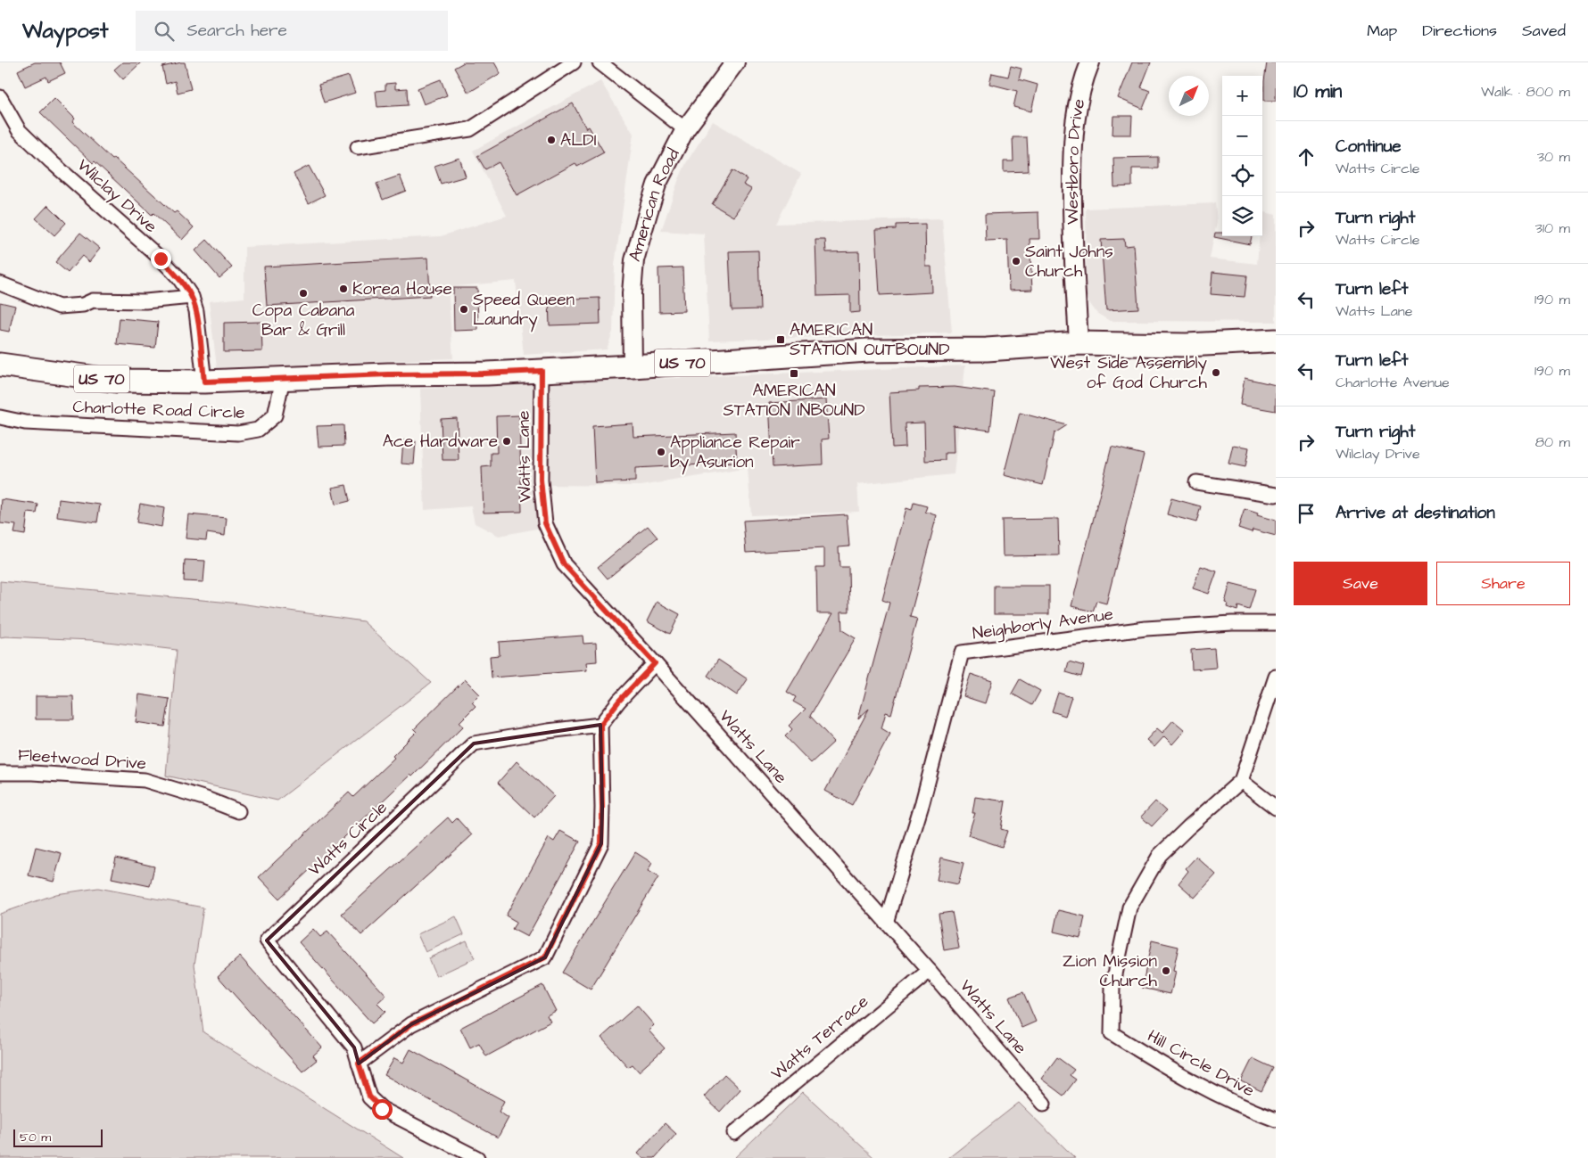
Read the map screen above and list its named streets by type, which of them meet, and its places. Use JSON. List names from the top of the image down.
{
  "streets": {
    "main road": ["US 70"],
    "street": [
      "Westboro Drive",
      "Wilclay Drive",
      "American Road",
      "Charlotte Road Circle",
      "Watts Lane",
      "Neighborly Avenue",
      "Fleetwood Drive",
      "Watts Circle",
      "Watts Terrace",
      "Hill Circle Drive"
    ]
  },
  "crossings": [
    ["Westboro Drive", "US 70"],
    ["Wilclay Drive", "US 70"],
    ["American Road", "US 70"],
    ["US 70", "Charlotte Road Circle"],
    ["US 70", "Watts Lane"],
    ["Watts Lane", "Neighborly Avenue"],
    ["Watts Lane", "Watts Terrace"]
  ],
  "places": {
    "other": [
      "ALDI",
      "Saint Johns Church",
      "Korea House",
      "Copa Cabana Bar & Grill",
      "Speed Queen Laundry",
      "West Side Assembly of God Church",
      "Ace Hardware",
      "Appliance Repair by Asurion",
      "Zion Mission Church"
    ],
    "transit": ["AMERICAN STATION OUTBOUND", "AMERICAN STATION INBOUND"]
  },
  "scale_bar": "50 m",
  "north": "top right",
  "page": {
    "header": "Waypost",
    "search": "Search here",
    "nav": ["Map", "Directions", "Saved"],
    "heading": ["10 min", "Walk · 800 m"],
    "map_buttons": ["+", "−"],
    "list": [
      ["Continue", "Watts Circle", "30 m"],
      ["Turn right", "Watts Circle", "310 m"],
      ["Turn left", "Watts Lane", "190 m"],
      ["Turn left", "Charlotte Avenue", "190 m"],
      ["Turn right", "Wilclay Drive", "80 m"],
      "Arrive at destination"
    ],
    "buttons": ["Save", "Share"],
    "scale": "50 m"
  }
}
